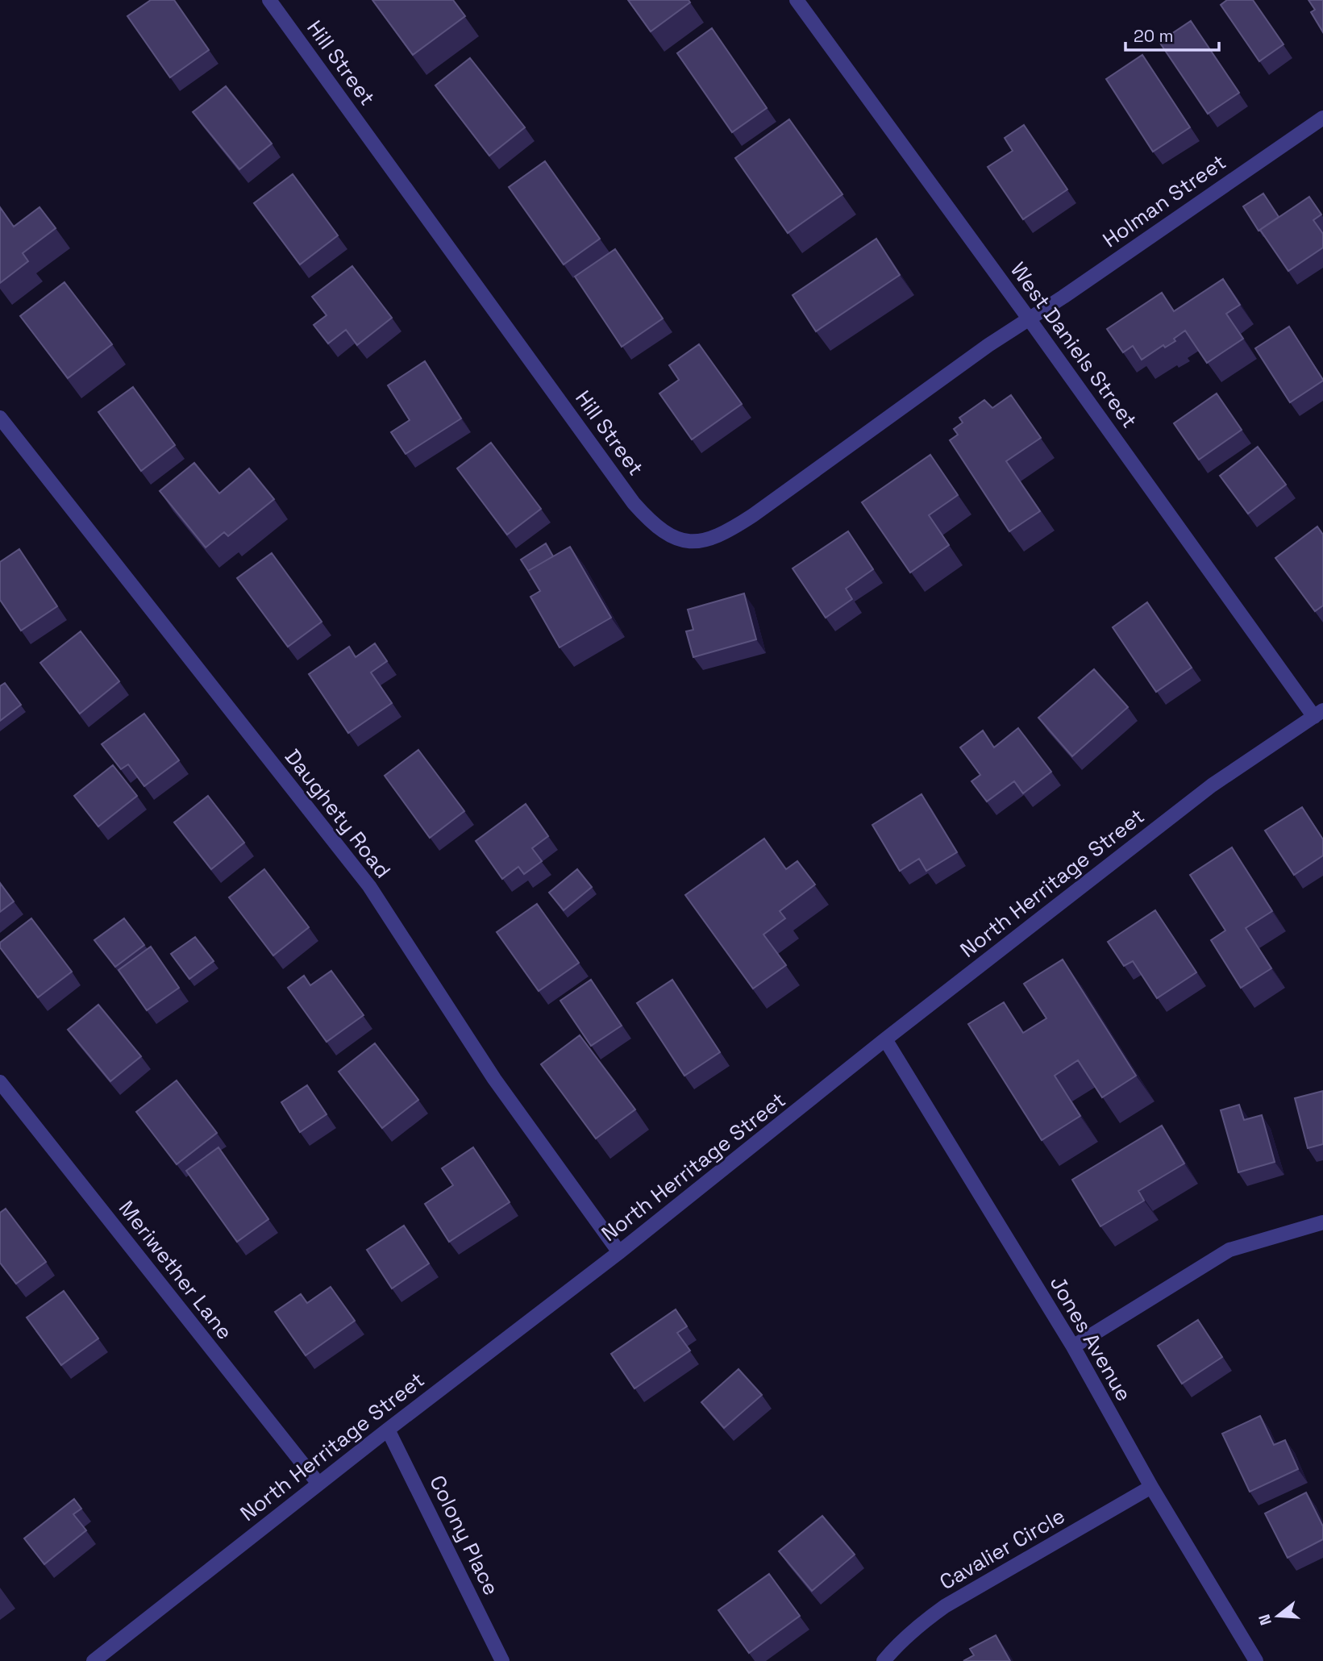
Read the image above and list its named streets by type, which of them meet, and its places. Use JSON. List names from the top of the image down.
{
  "streets": {
    "street": [
      "Hill Street",
      "Holman Street",
      "West Daniels Street",
      "Daughety Road",
      "North Herritage Street",
      "Meriwether Lane",
      "Jones Avenue",
      "Colony Place",
      "Cavalier Circle"
    ]
  },
  "crossings": [
    ["Hill Street", "Holman Street"],
    ["Hill Street", "West Daniels Street"],
    ["Holman Street", "West Daniels Street"],
    ["West Daniels Street", "North Herritage Street"],
    ["Daughety Road", "North Herritage Street"],
    ["North Herritage Street", "Meriwether Lane"],
    ["North Herritage Street", "Jones Avenue"],
    ["North Herritage Street", "Colony Place"],
    ["Jones Avenue", "Cavalier Circle"]
  ],
  "scale_bar": "20 m",
  "north": "left"
}
